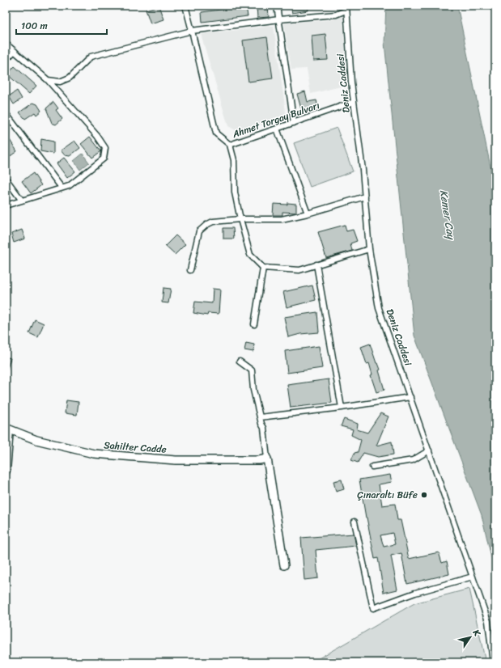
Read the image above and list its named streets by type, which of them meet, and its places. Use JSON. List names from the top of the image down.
{
  "streets": {
    "street": ["Deniz Caddesi", "Ahmet Torgay Bulvarı", "Sahilter Cadde"]
  },
  "crossings": [
    ["Deniz Caddesi", "Ahmet Torgay Bulvarı"]
  ],
  "water": ["Kemer Cay"],
  "places": ["Çınaraltı Büfe"],
  "scale_bar": "100 m",
  "north": "top right"
}
